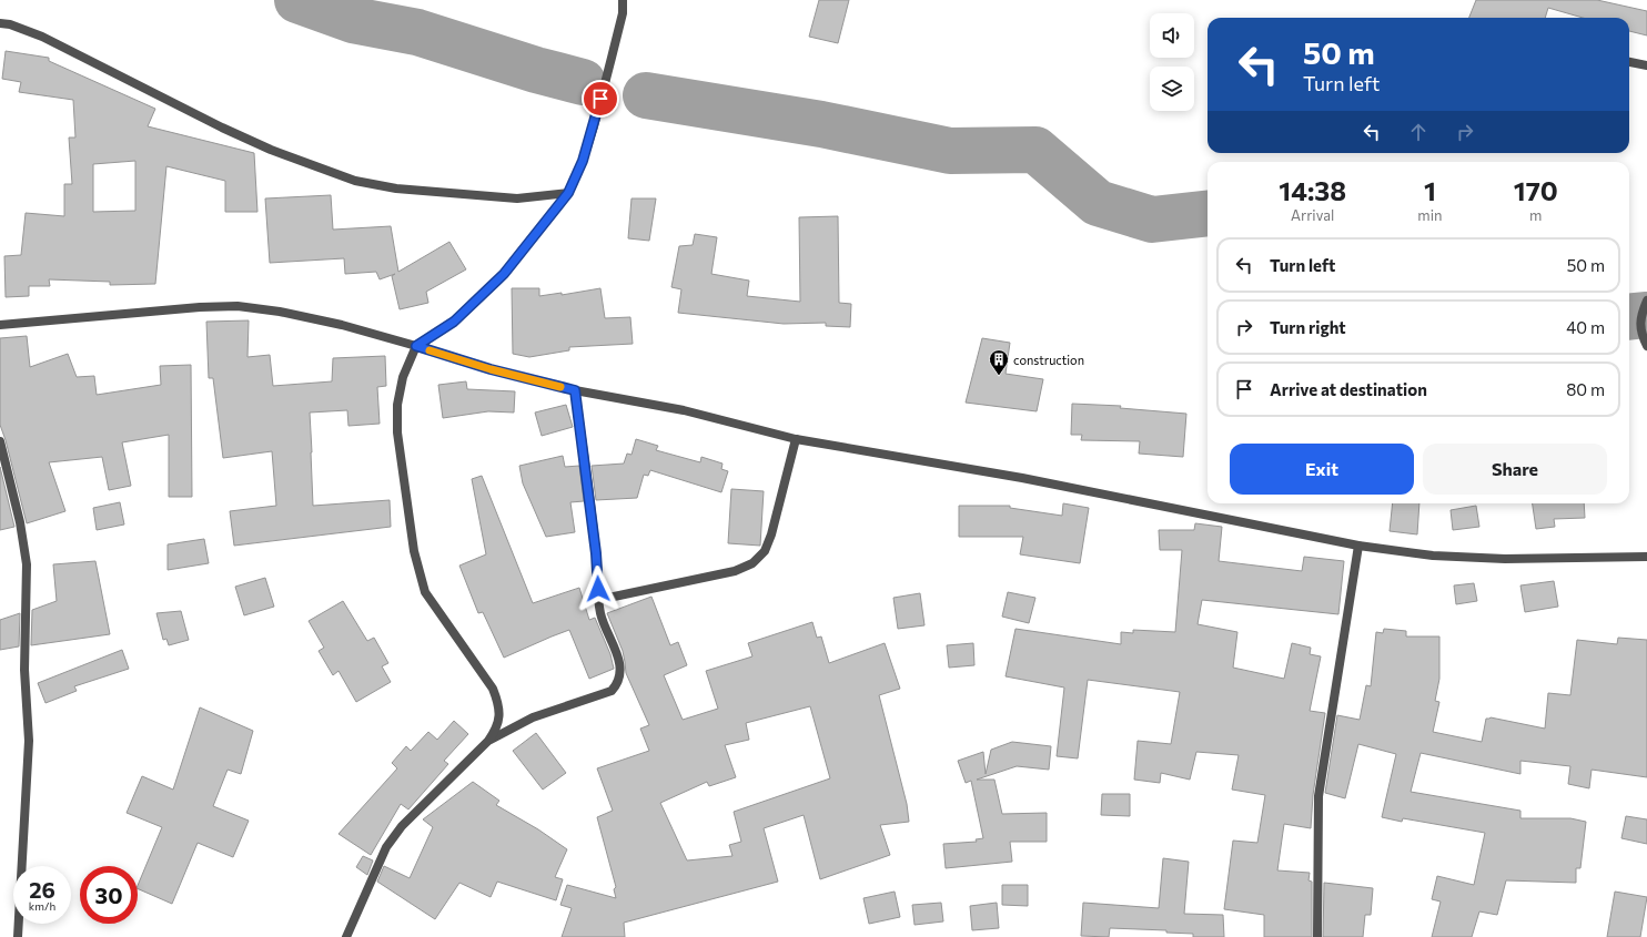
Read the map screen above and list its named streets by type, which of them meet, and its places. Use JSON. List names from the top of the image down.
{
  "places": {
    "building": ["construction"]
  },
  "page": {
    "turn": ["50 m", "Turn left"],
    "eta": [
      "14:38",
      "Arrival",
      "1",
      "min",
      "170",
      "m"
    ],
    "list": [
      {
        "name": "Turn left",
        "value": "50 m"
      },
      {
        "name": "Turn right",
        "value": "40 m"
      },
      {
        "name": "Arrive at destination",
        "value": "80 m"
      }
    ],
    "buttons": ["Exit", "Share"],
    "speed": "26 km/h",
    "limit": "30"
  }
}
